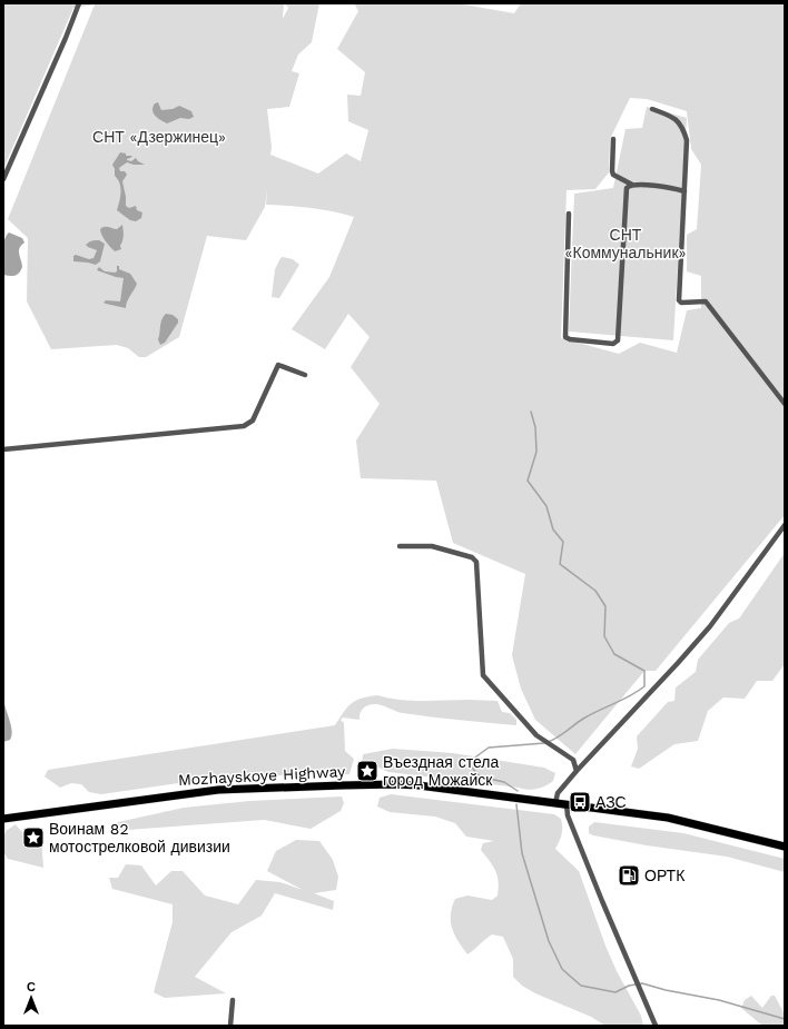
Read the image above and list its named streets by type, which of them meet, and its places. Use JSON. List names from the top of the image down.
{
  "streets": {
    "main road": ["Mozhayskoye Highway"]
  },
  "parks": ["СНТ «Дзержинец»", "СНТ «Коммунальник»"],
  "places": {
    "place": ["Въездная стела город Можайск", "Воинам 82 мотострелковой дивизии"],
    "bus stop": ["АЗС"],
    "fuel station": ["ОРТК"]
  },
  "north": "top"
}
